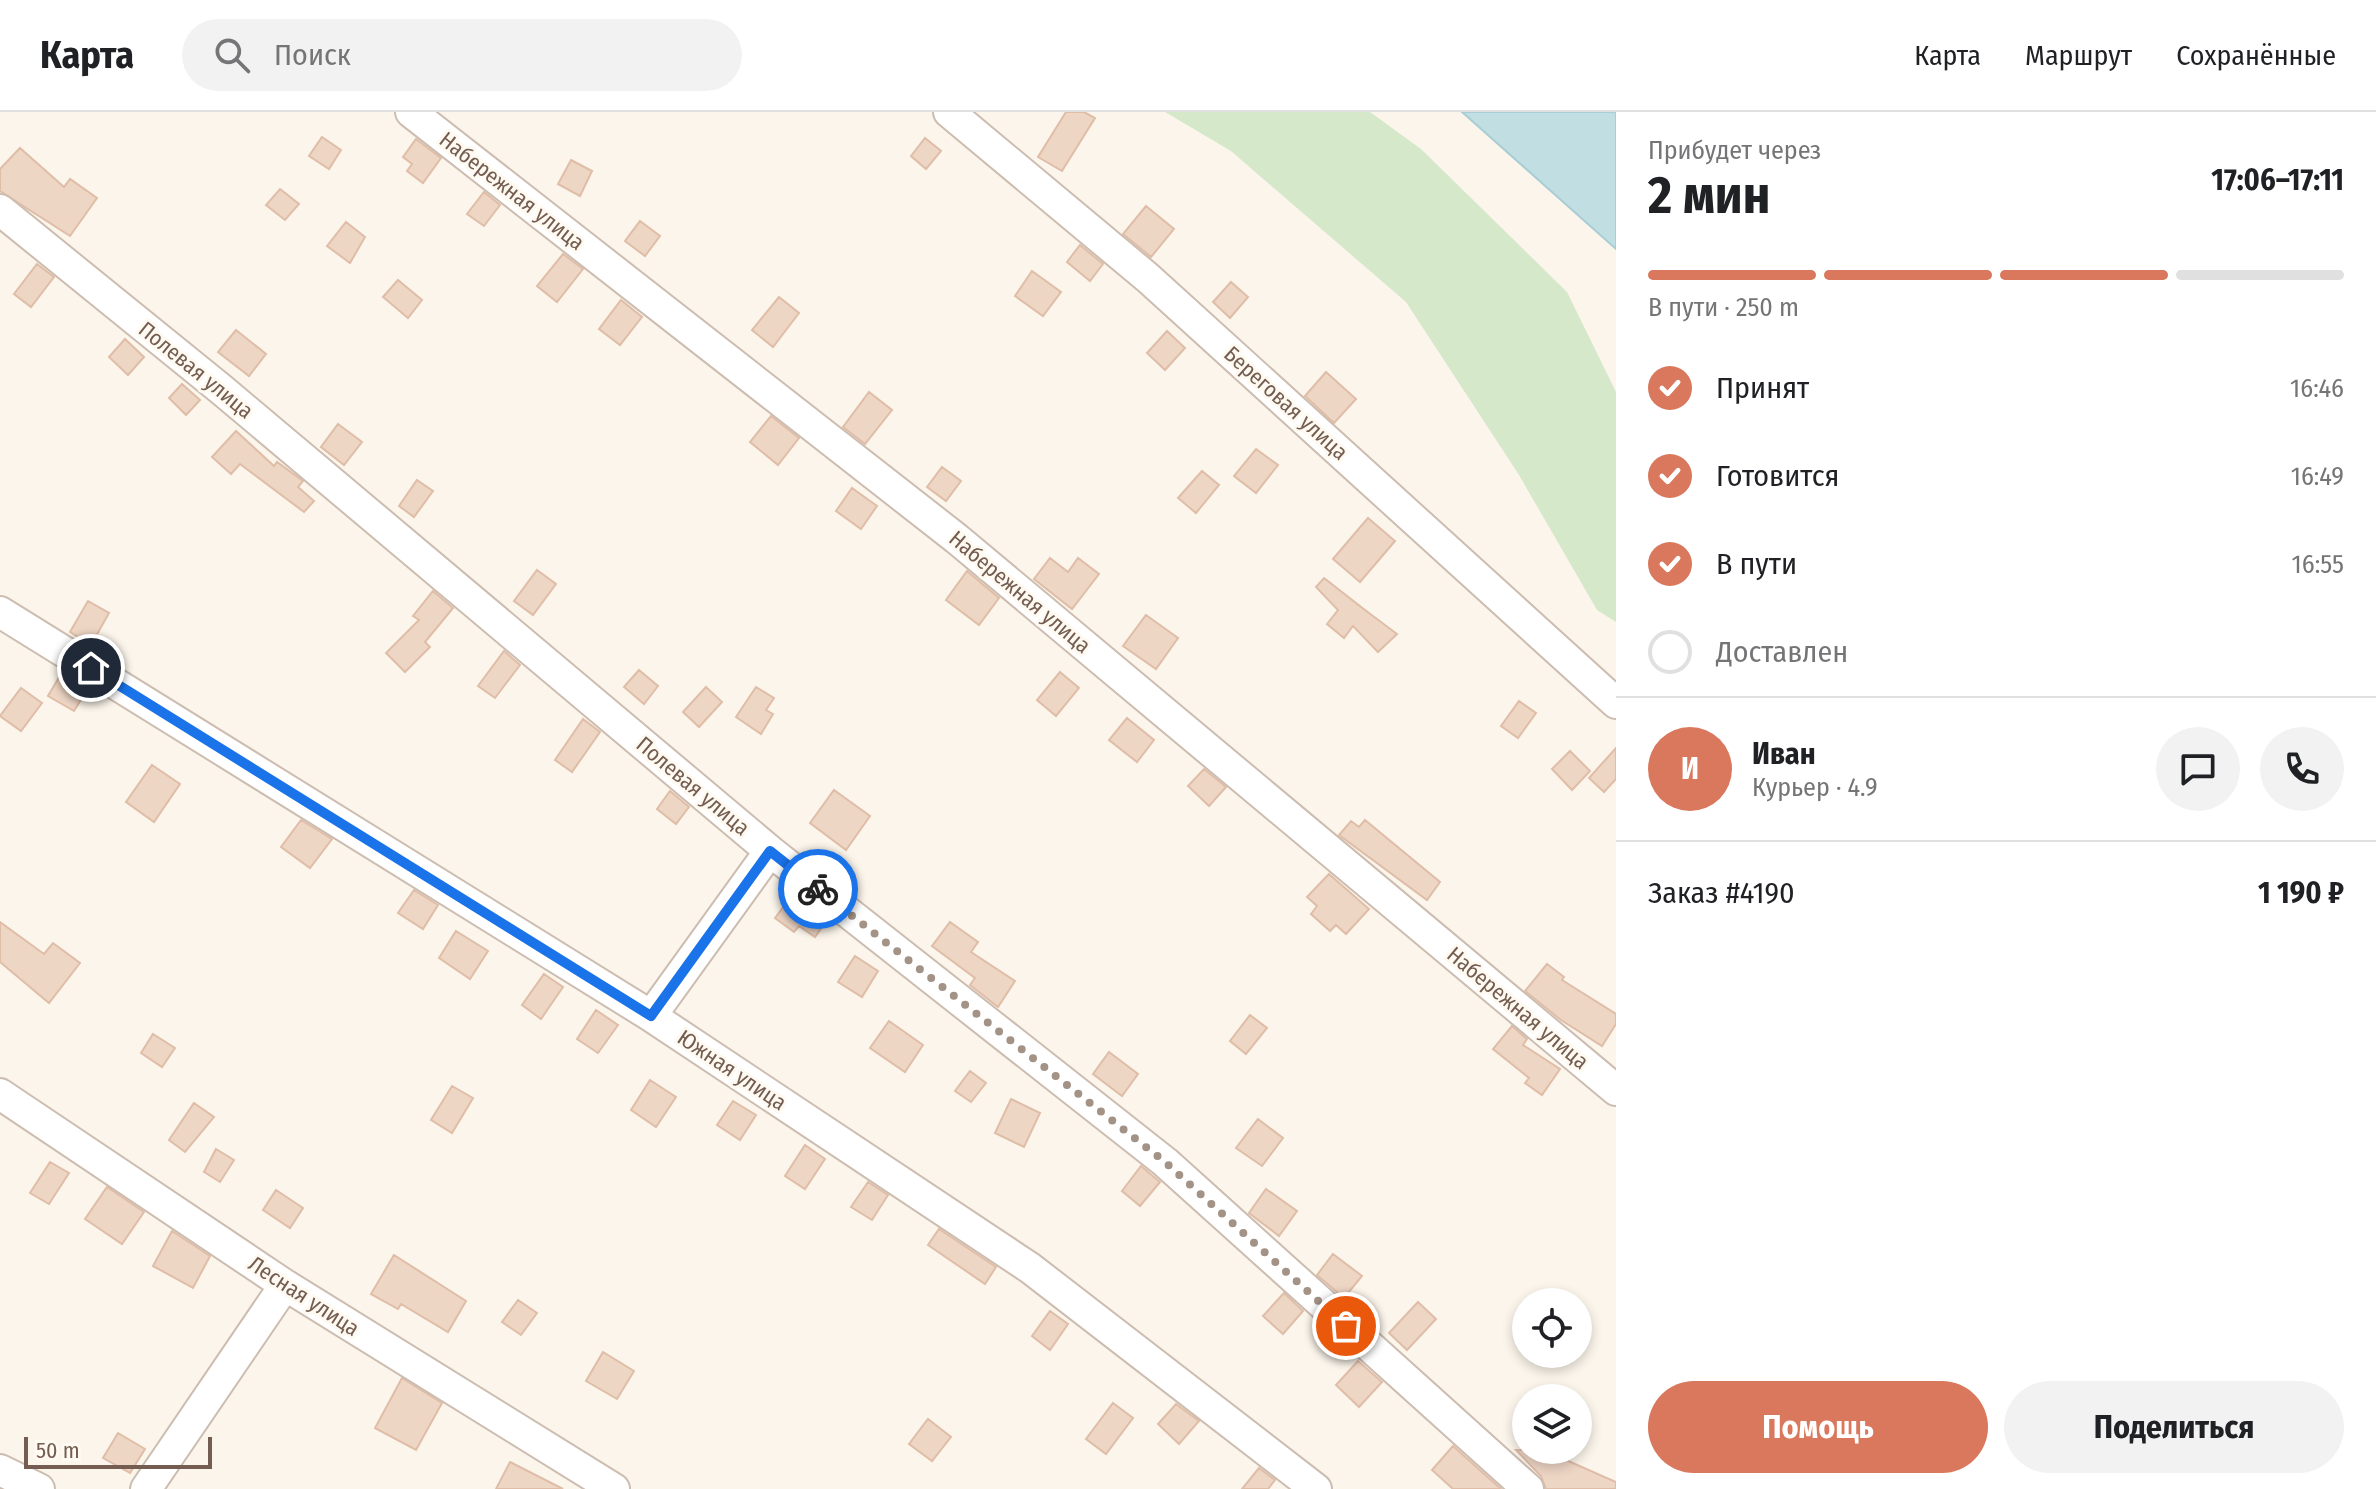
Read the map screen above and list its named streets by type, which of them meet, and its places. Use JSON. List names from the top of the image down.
{
  "streets": {
    "street": [
      "Набережная улица",
      "Полевая улица",
      "Береговая улица",
      "Южная улица",
      "Лесная улица"
    ]
  },
  "scale_bar": "50 m",
  "page": {
    "header": "Карта",
    "search": "Поиск",
    "nav": ["Карта", "Маршрут", "Сохранённые"],
    "heading": ["2 мин", "Прибудет через", "17:06–17:11"],
    "panel": [
      "Иван",
      "Курьер · 4.9",
      "Заказ #4190",
      "1 190 ₽"
    ],
    "bar": "В пути · 250 m",
    "list": [
      ["Принят", "16:46"],
      ["Готовится", "16:49"],
      ["В пути", "16:55"],
      "Доставлен"
    ],
    "round": "И",
    "buttons": ["Помощь", "Поделиться"],
    "scale": "50 m"
  }
}
